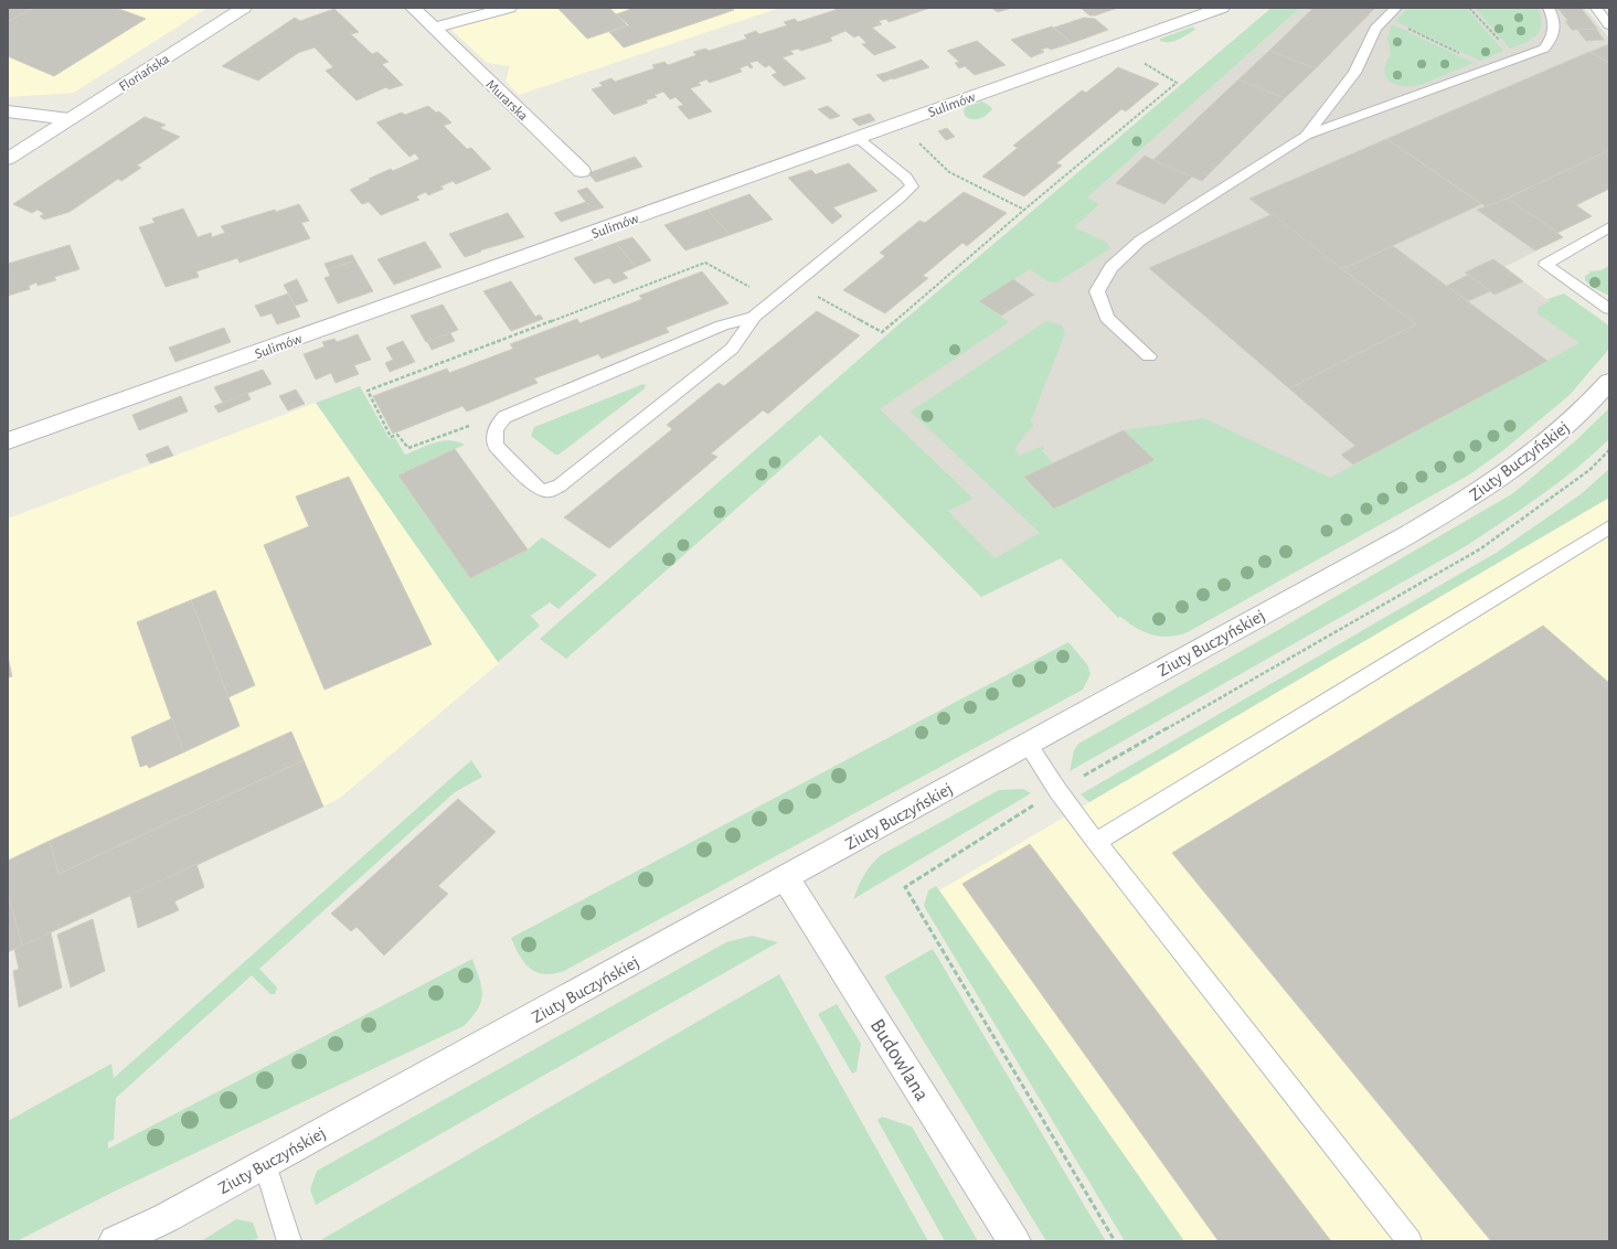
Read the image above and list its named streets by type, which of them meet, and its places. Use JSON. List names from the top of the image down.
{
  "streets": {
    "street": [
      "Floriańska",
      "Murarska",
      "Sulimów",
      "Ziuty Buczyńskiej",
      "Budowlana"
    ]
  },
  "crossings": [
    ["Ziuty Buczyńskiej", "Budowlana"]
  ]
}
